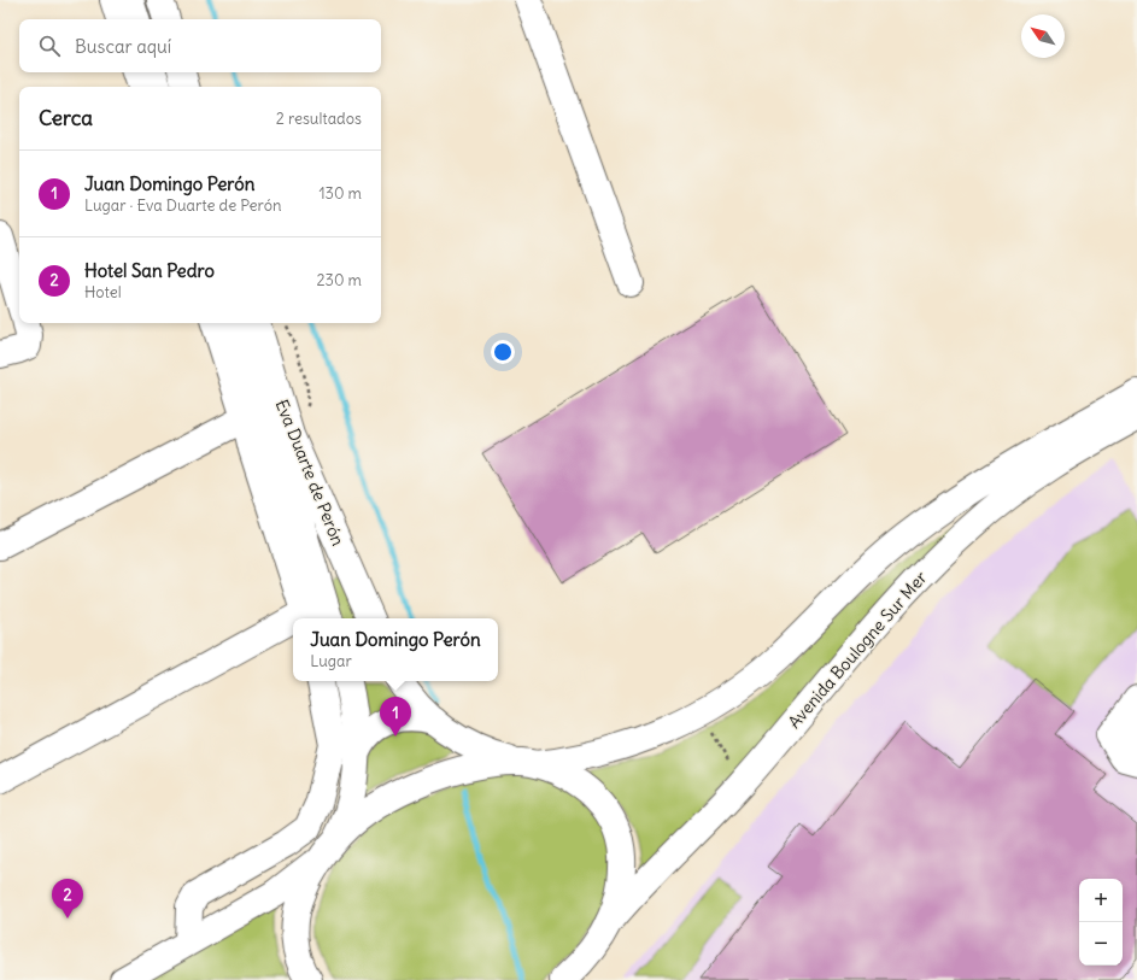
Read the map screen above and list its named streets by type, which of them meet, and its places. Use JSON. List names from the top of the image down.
{
  "streets": {
    "main road": ["Eva Duarte de Perón", "Avenida Boulogne Sur Mer"]
  },
  "north": "top left",
  "page": {
    "search": "Buscar aquí",
    "heading": ["Cerca", "2 resultados"],
    "list": [
      {
        "mark": "1",
        "name": "Juan Domingo Perón",
        "note": "Lugar · Eva Duarte de Perón",
        "value": "130 m"
      },
      {
        "mark": "2",
        "name": "Hotel San Pedro",
        "note": "Hotel",
        "value": "230 m"
      }
    ],
    "popup": ["Juan Domingo Perón", "Lugar"],
    "pins": ["1", "2"],
    "map_buttons": ["+", "−"]
  }
}
